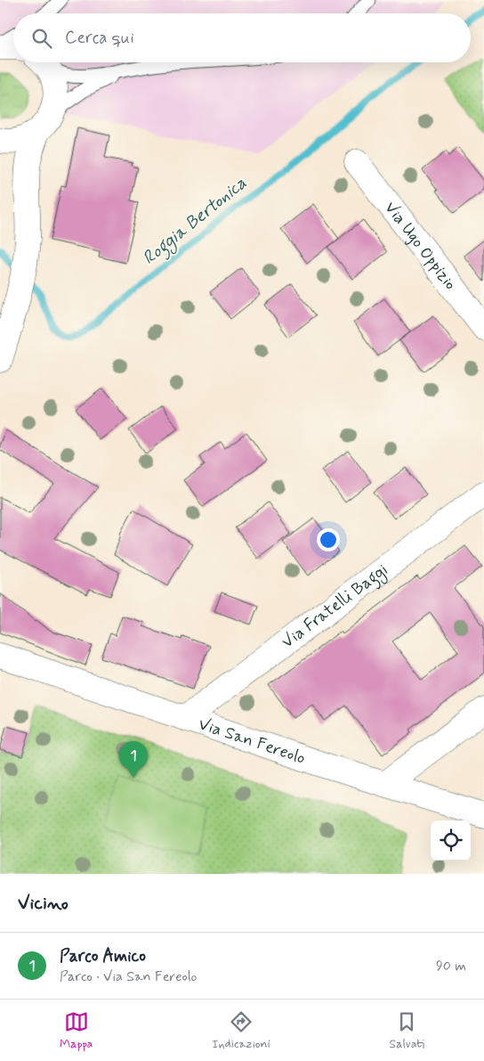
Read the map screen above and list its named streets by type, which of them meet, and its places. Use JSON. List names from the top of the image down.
{
  "streets": {
    "street": ["Via Ugo Oppizio", "Via Fratelli Baggi", "Via San Fereolo"]
  },
  "crossings": [
    ["Via Fratelli Baggi", "Via San Fereolo"]
  ],
  "water": ["Roggia Bertonica"],
  "page": {
    "search": "Cerca qui",
    "pins": "1",
    "heading": "Vicino",
    "list": [
      {
        "mark": "1",
        "name": "Parco Amico",
        "note": "Parco · Via San Fereolo",
        "value": "90 m"
      }
    ],
    "nav": ["Mappa", "Indicazioni", "Salvati"]
  }
}
